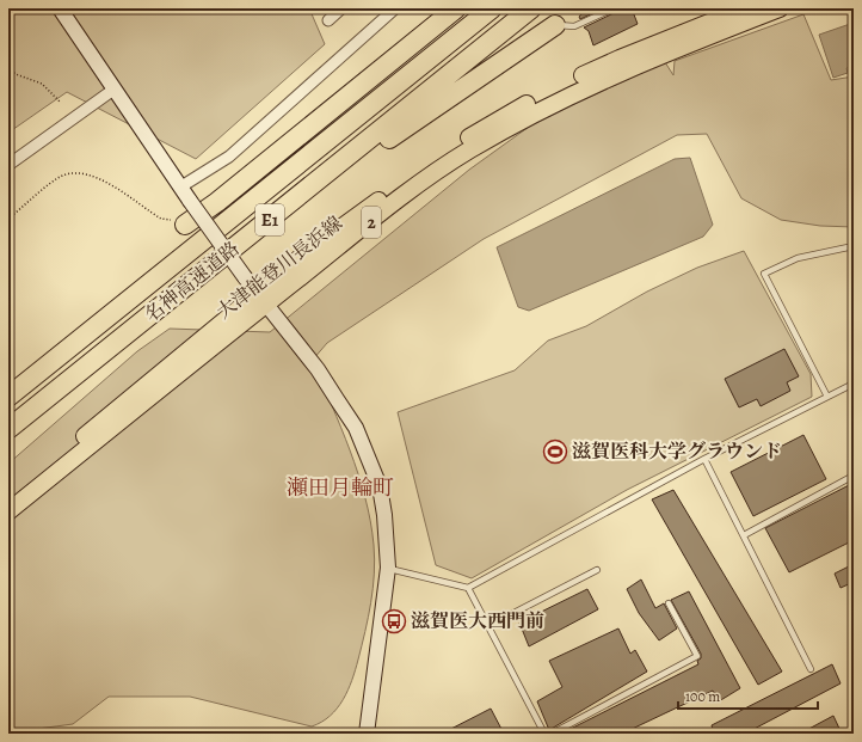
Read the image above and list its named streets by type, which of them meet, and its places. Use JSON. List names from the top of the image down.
{
  "streets": {
    "highway": ["E1", "名神高速道路"],
    "main road": ["2", "大津能登川長浜線"]
  },
  "districts": ["瀬田月輪町"],
  "places": {
    "sports": ["滋賀医科大学グラウンド"],
    "bus stop": ["滋賀医大西門前"]
  },
  "scale_bar": "100 m"
}
